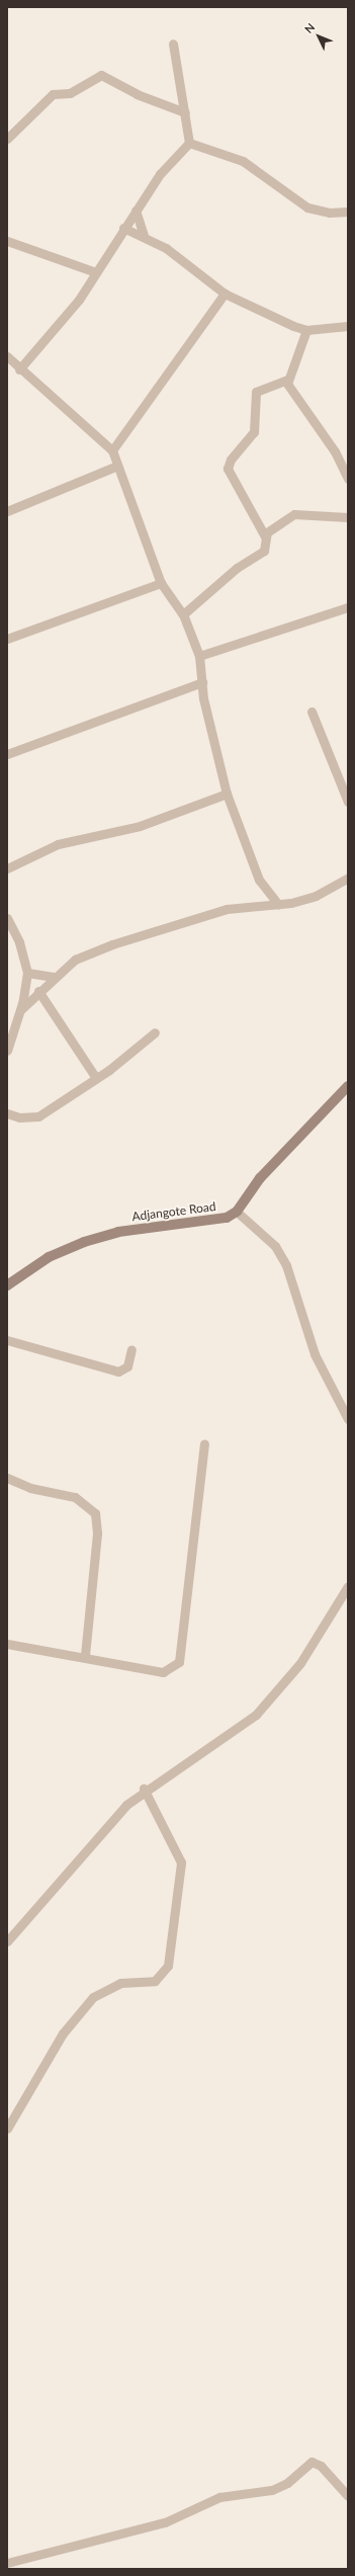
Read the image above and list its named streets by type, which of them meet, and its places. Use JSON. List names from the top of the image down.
{
  "streets": {
    "street": ["Adjangote Road"]
  },
  "north": "top left"
}
